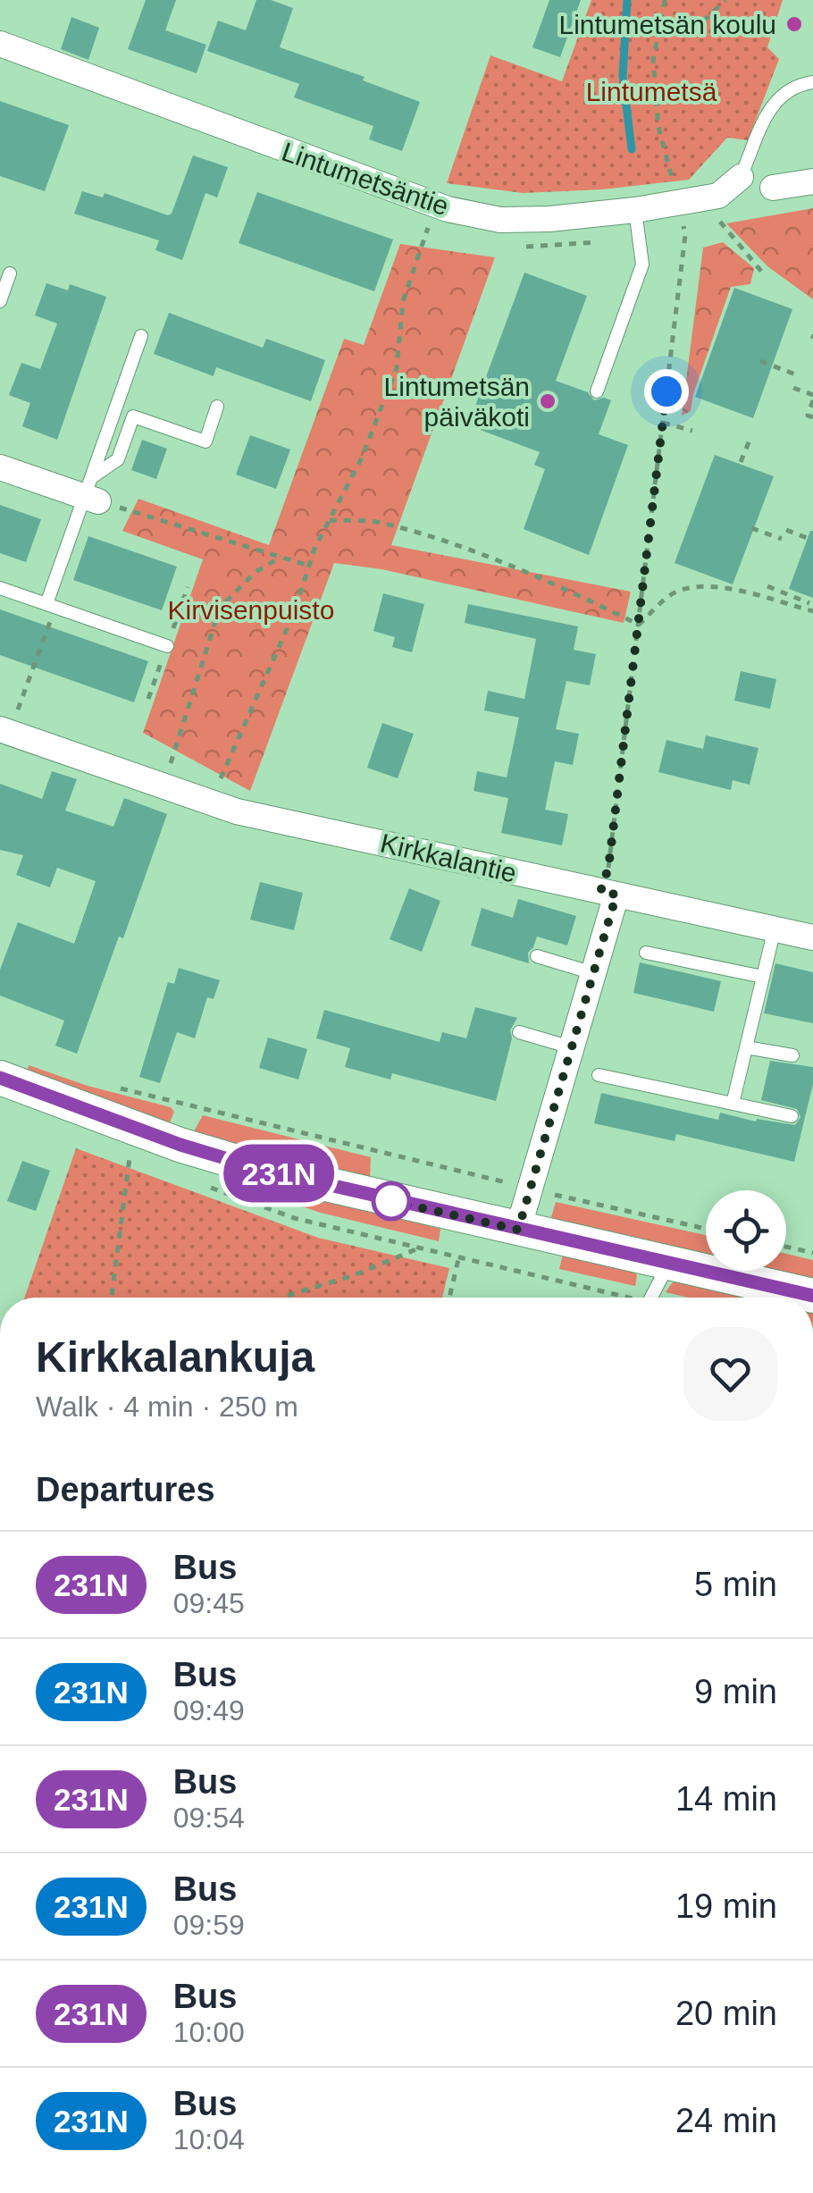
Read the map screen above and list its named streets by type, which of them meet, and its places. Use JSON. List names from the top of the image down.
{
  "streets": {
    "street": ["Lintumetsäntie", "Kirkkalantie"]
  },
  "parks": ["Lintumetsä", "Kirvisenpuisto"],
  "places": ["Lintumetsän koulu", "Lintumetsän päiväkoti"],
  "lines": ["bus line 231N"],
  "page": {
    "on_map": "231N",
    "heading": [
      ["Kirkkalankuja", "Walk · 4 min · 250 m"],
      "Departures"
    ],
    "list": [
      {
        "mark": "231N",
        "name": "Bus",
        "note": "09:45",
        "value": "5 min"
      },
      {
        "mark": "231N",
        "name": "Bus",
        "note": "09:49",
        "value": "9 min"
      },
      {
        "mark": "231N",
        "name": "Bus",
        "note": "09:54",
        "value": "14 min"
      },
      {
        "mark": "231N",
        "name": "Bus",
        "note": "09:59",
        "value": "19 min"
      },
      {
        "mark": "231N",
        "name": "Bus",
        "note": "10:00",
        "value": "20 min"
      },
      {
        "mark": "231N",
        "name": "Bus",
        "note": "10:04",
        "value": "24 min"
      }
    ]
  }
}
